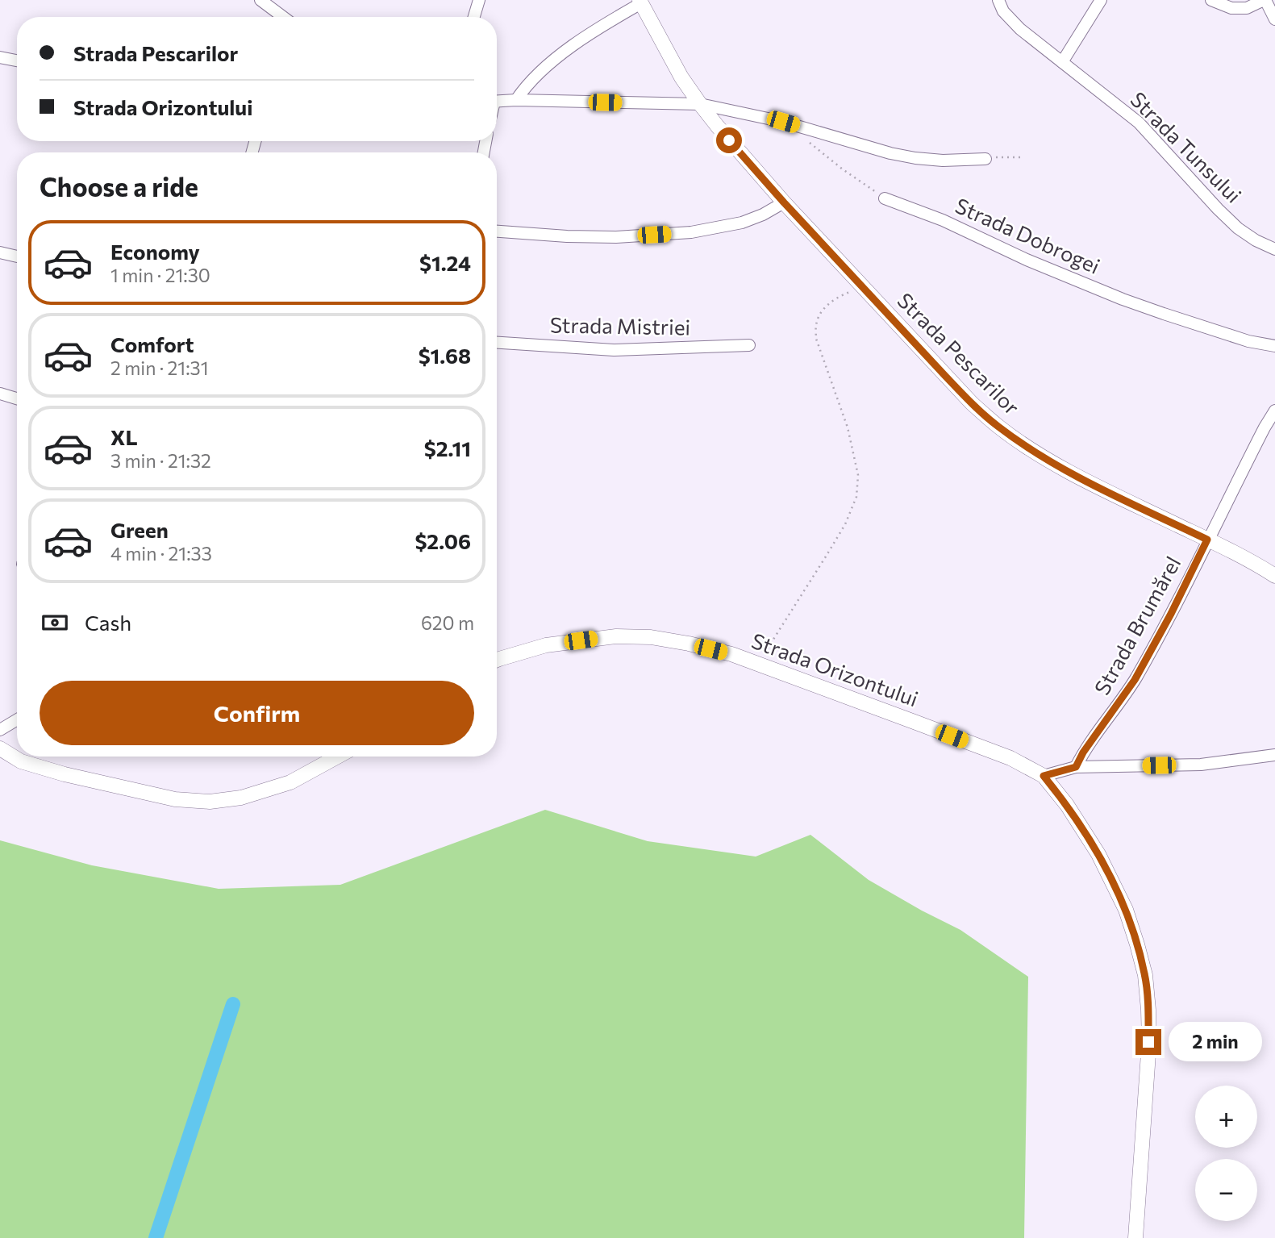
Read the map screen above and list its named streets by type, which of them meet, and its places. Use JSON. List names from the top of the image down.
{
  "streets": {
    "street": [
      "Strada Tunsului",
      "Strada Dobrogei",
      "Strada Mistriei",
      "Strada Pescarilor",
      "Strada Brumărel",
      "Strada Orizontului"
    ]
  },
  "crossings": [
    ["Strada Pescarilor", "Strada Brumărel"]
  ],
  "page": {
    "banner": ["Strada Pescarilor", "Strada Orizontului"],
    "heading": "Choose a ride",
    "list": [
      {
        "name": "Economy",
        "note": "1 min · 21:30",
        "value": "$1.24"
      },
      {
        "name": "Comfort",
        "note": "2 min · 21:31",
        "value": "$1.68"
      },
      {
        "name": "XL",
        "note": "3 min · 21:32",
        "value": "$2.11"
      },
      {
        "name": "Green",
        "note": "4 min · 21:33",
        "value": "$2.06"
      }
    ],
    "pay": ["Cash", "620 m"],
    "buttons": "Confirm",
    "bubble": "2 min",
    "map_buttons": ["+", "−"]
  }
}
